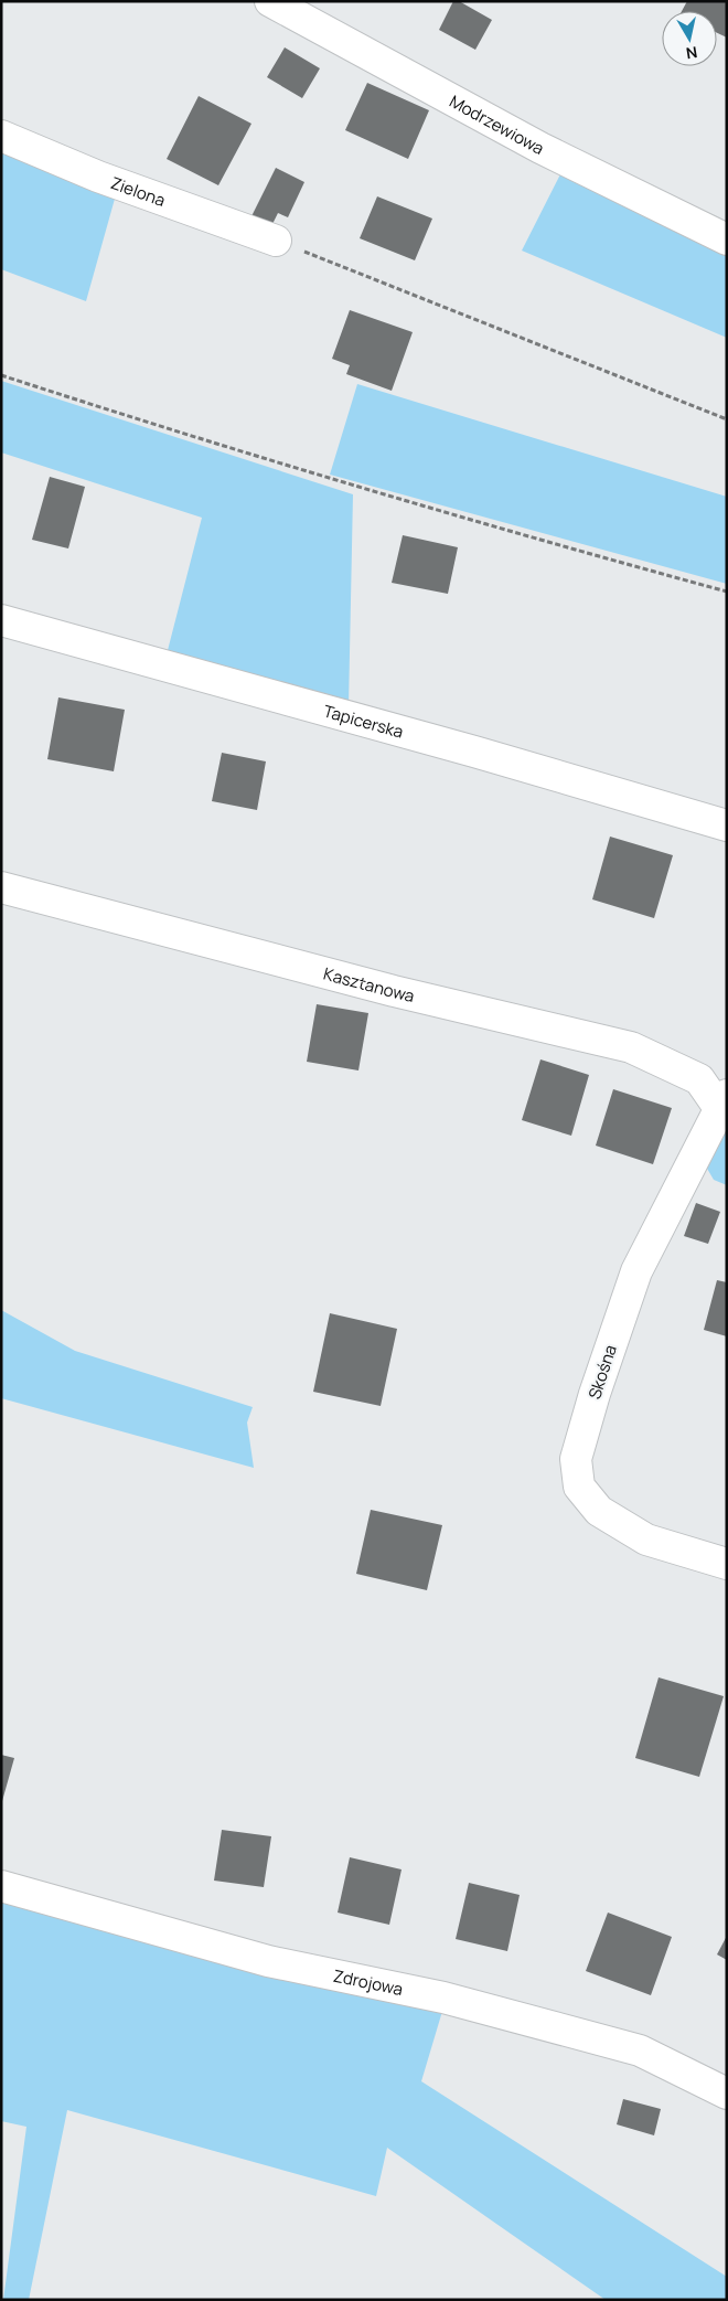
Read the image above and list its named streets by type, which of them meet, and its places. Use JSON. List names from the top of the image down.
{
  "streets": {
    "street": [
      "Modrzewiowa",
      "Zielona",
      "Tapicerska",
      "Kasztanowa",
      "Skośna",
      "Zdrojowa"
    ]
  },
  "crossings": [
    ["Kasztanowa", "Skośna"]
  ],
  "north": "bottom"
}
